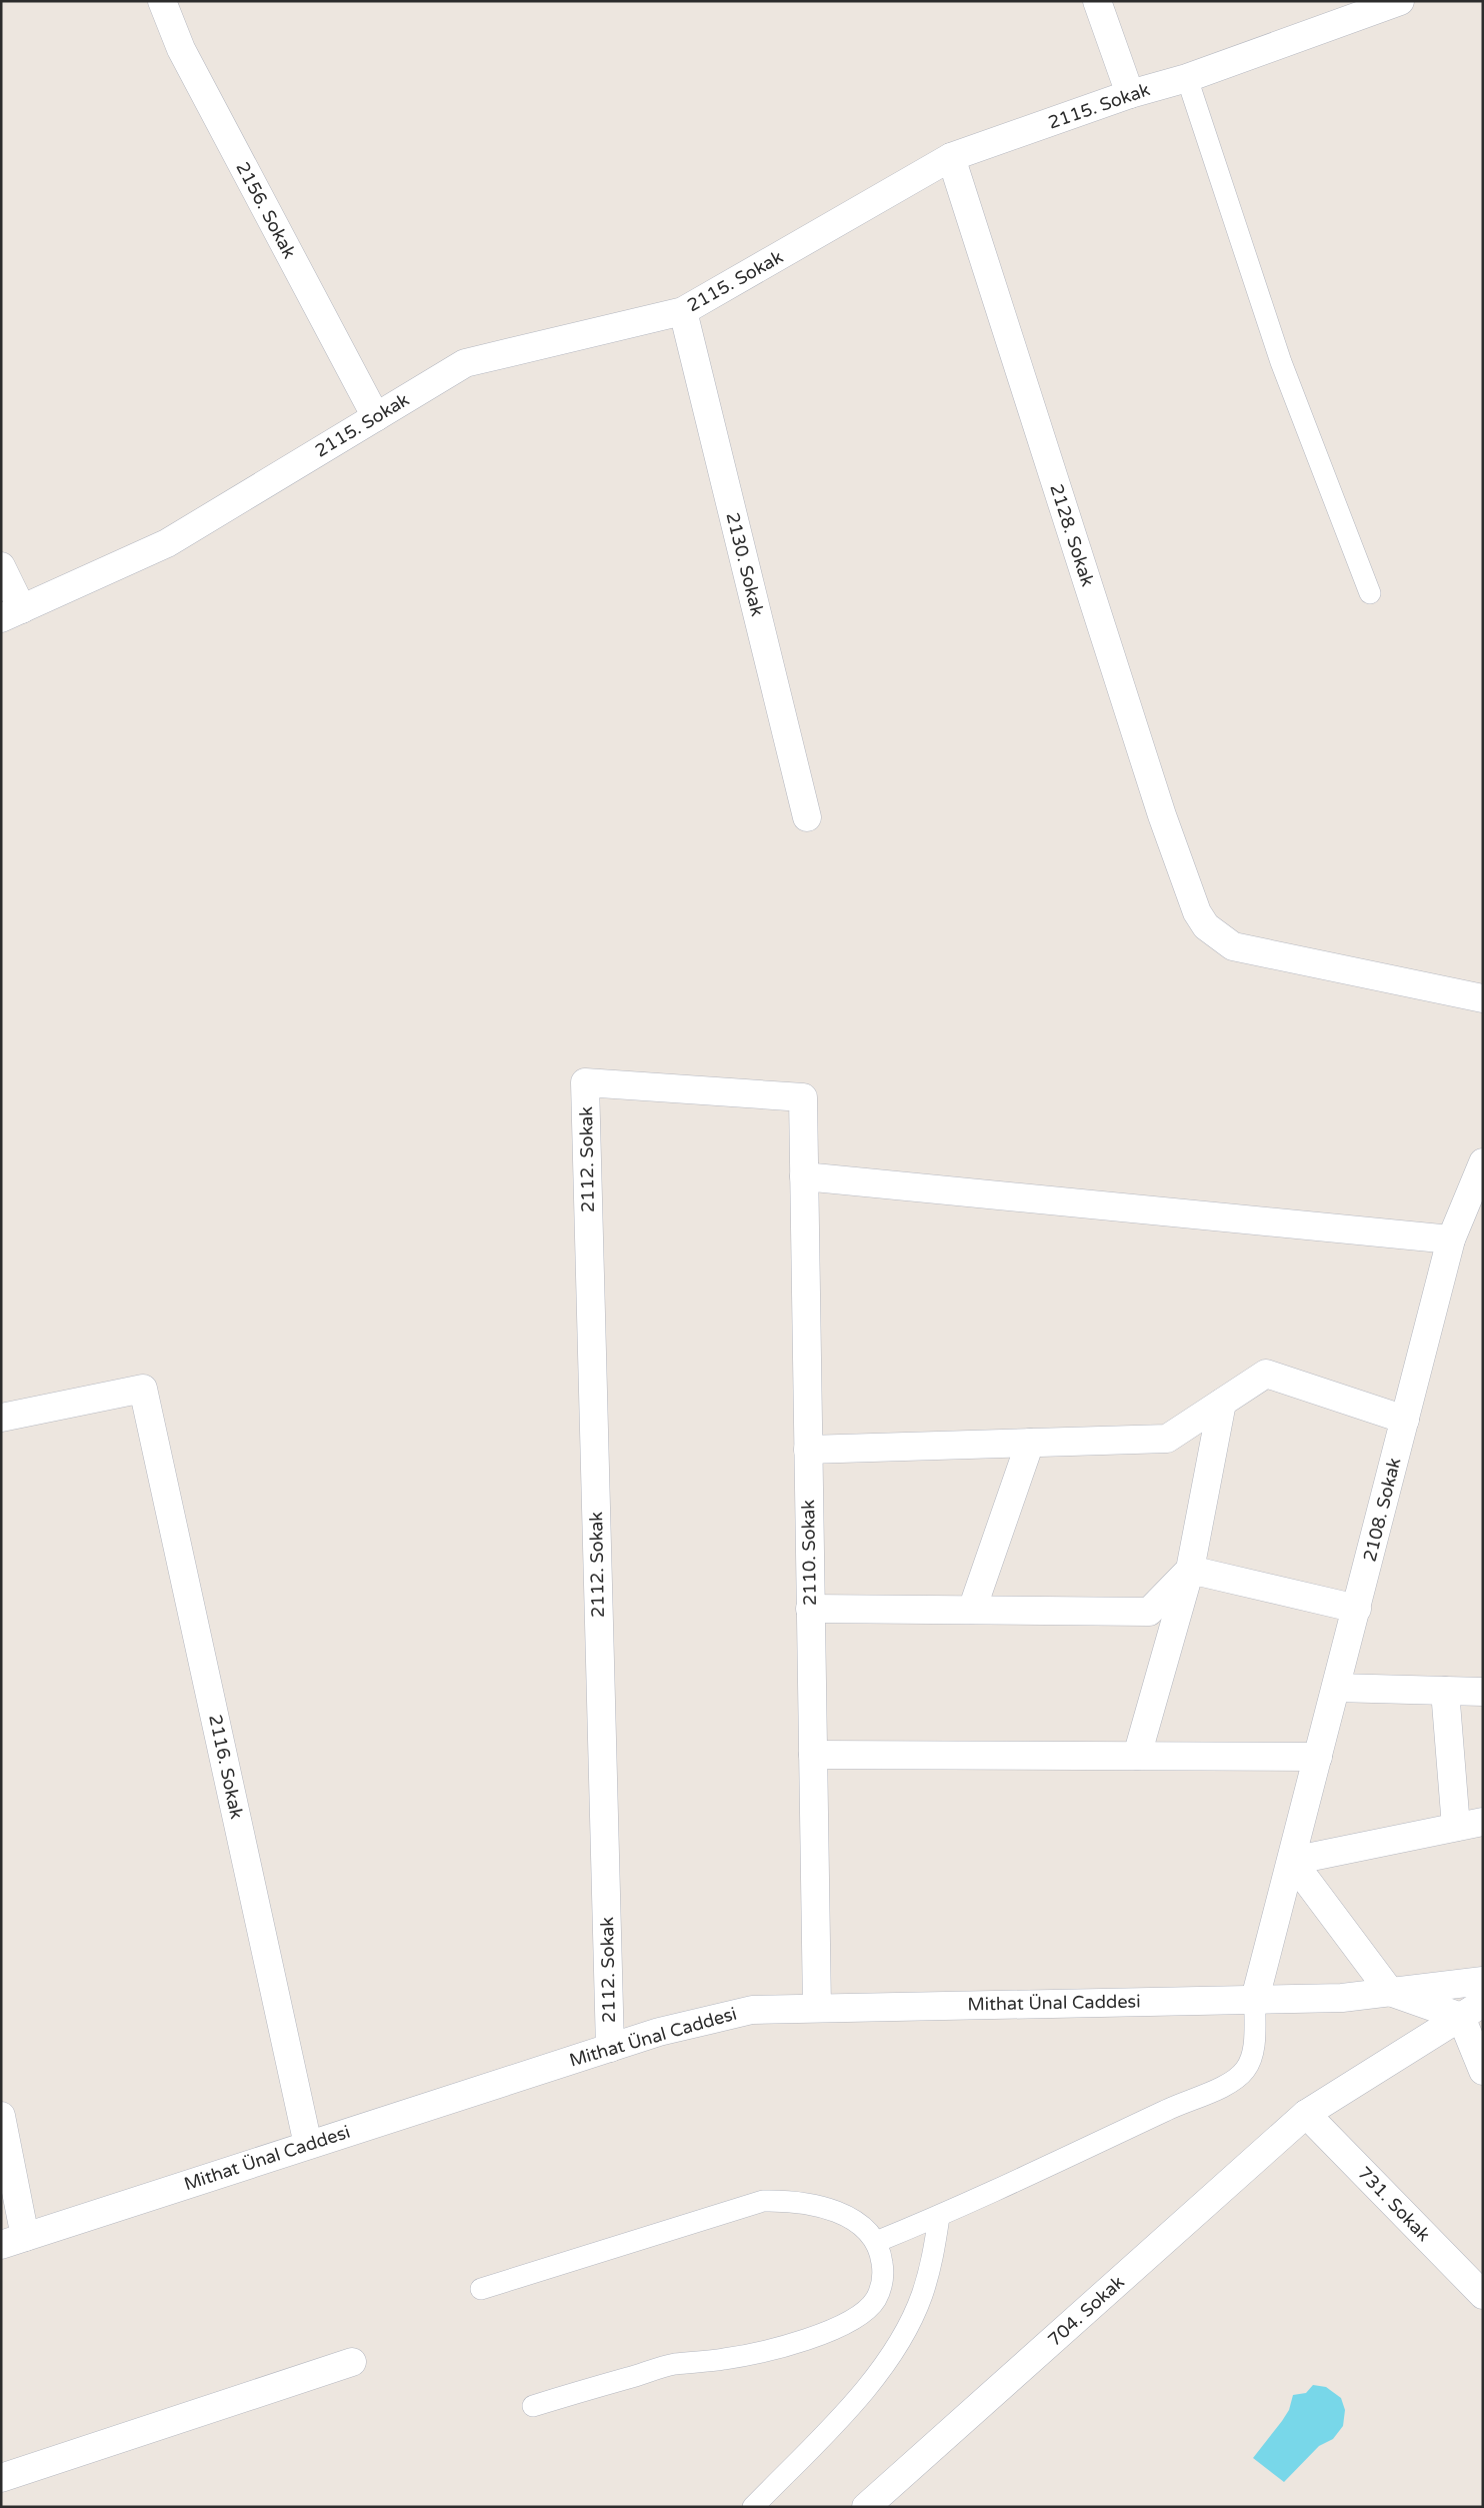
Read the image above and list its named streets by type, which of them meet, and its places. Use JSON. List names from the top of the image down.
{
  "streets": {
    "street": [
      "2115. Sokak",
      "2156. Sokak",
      "2128. Sokak",
      "2130. Sokak",
      "2112. Sokak",
      "2108. Sokak",
      "2110. Sokak",
      "2116. Sokak",
      "Mithat Ünal Caddesi",
      "731. Sokak",
      "704. Sokak"
    ]
  },
  "crossings": [
    ["2115. Sokak", "2156. Sokak"],
    ["2115. Sokak", "2128. Sokak"],
    ["2115. Sokak", "2130. Sokak"],
    ["2112. Sokak", "2110. Sokak"],
    ["2112. Sokak", "Mithat Ünal Caddesi"],
    ["2108. Sokak", "Mithat Ünal Caddesi"],
    ["2110. Sokak", "Mithat Ünal Caddesi"],
    ["2116. Sokak", "Mithat Ünal Caddesi"],
    ["731. Sokak", "704. Sokak"]
  ]
}
